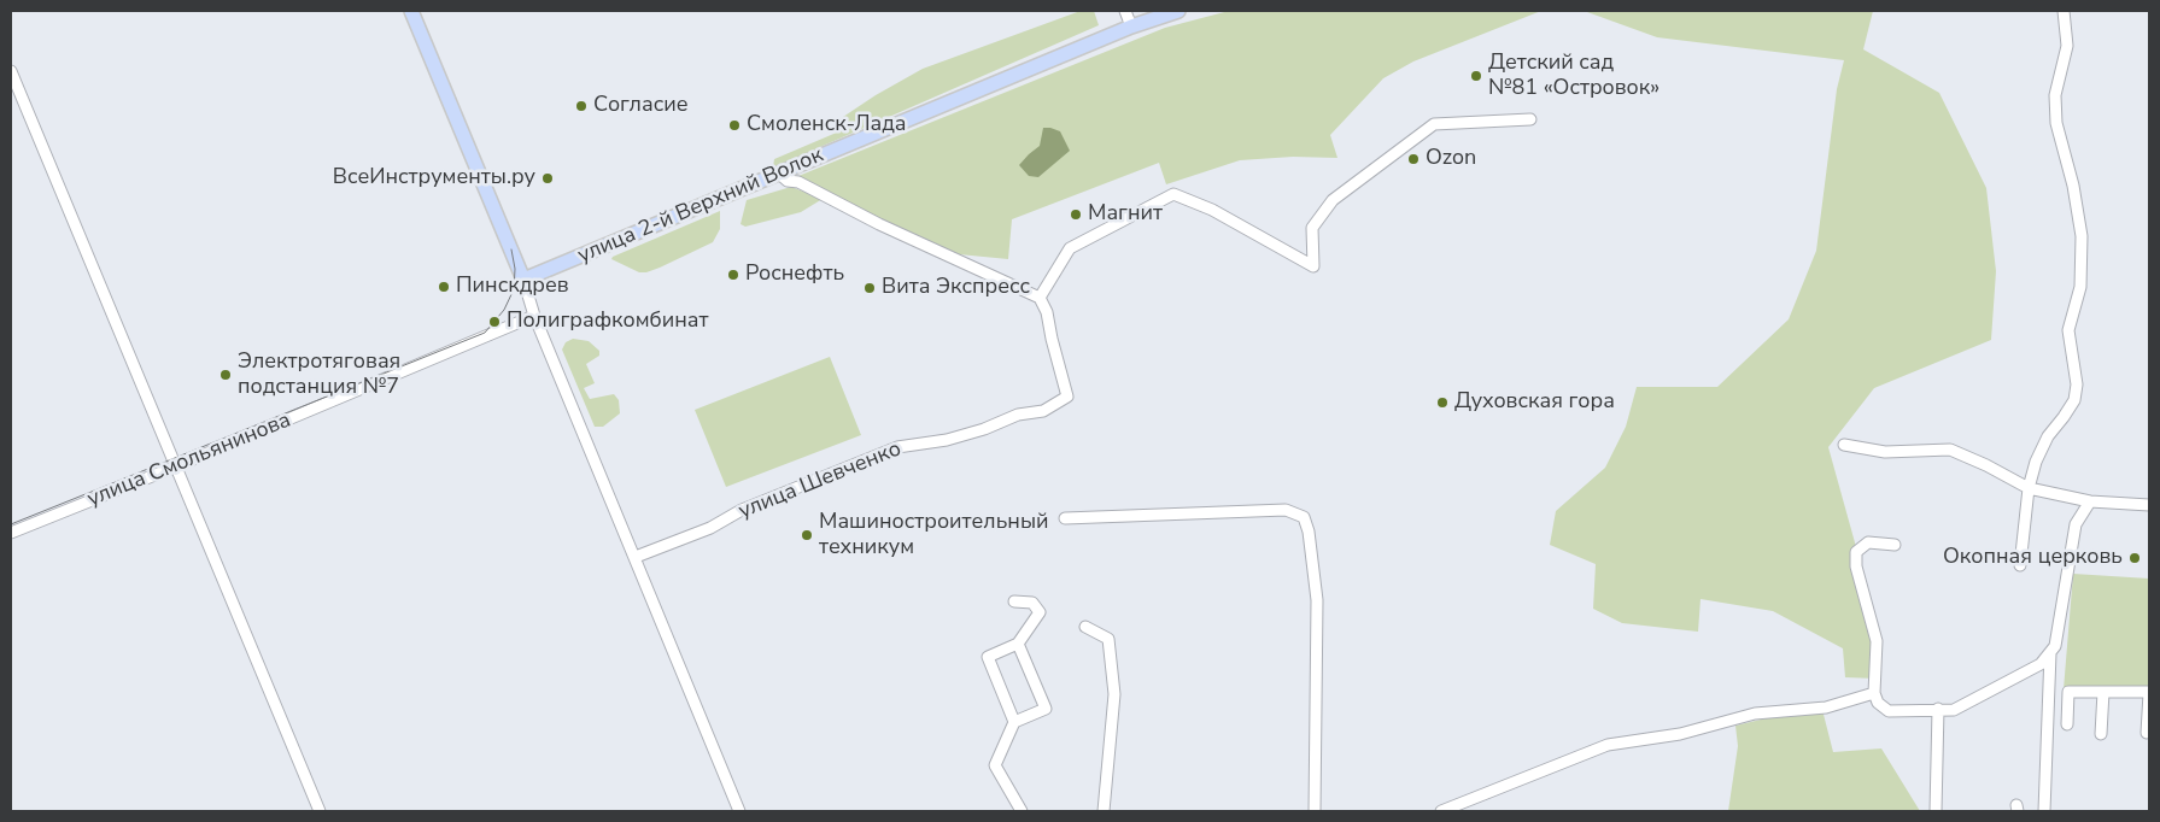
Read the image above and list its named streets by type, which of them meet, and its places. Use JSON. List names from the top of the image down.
{
  "streets": {
    "main road": ["улица 2-й Верхний Волок"],
    "street": ["улица Смольянинова", "улица Шевченко"]
  },
  "places": [
    "Детский сад №81 «Островок»",
    "Согласие",
    "Смоленск-Лада",
    "Ozon",
    "ВсеИнструменты.ру",
    "Магнит",
    "Роснефть",
    "Пинскдрев",
    "Вита Экспресс",
    "Полиграфкомбинат",
    "Электротяговая подстанция №7",
    "Духовская гора",
    "Машиностроительный техникум",
    "Окопная церковь"
  ]
}
